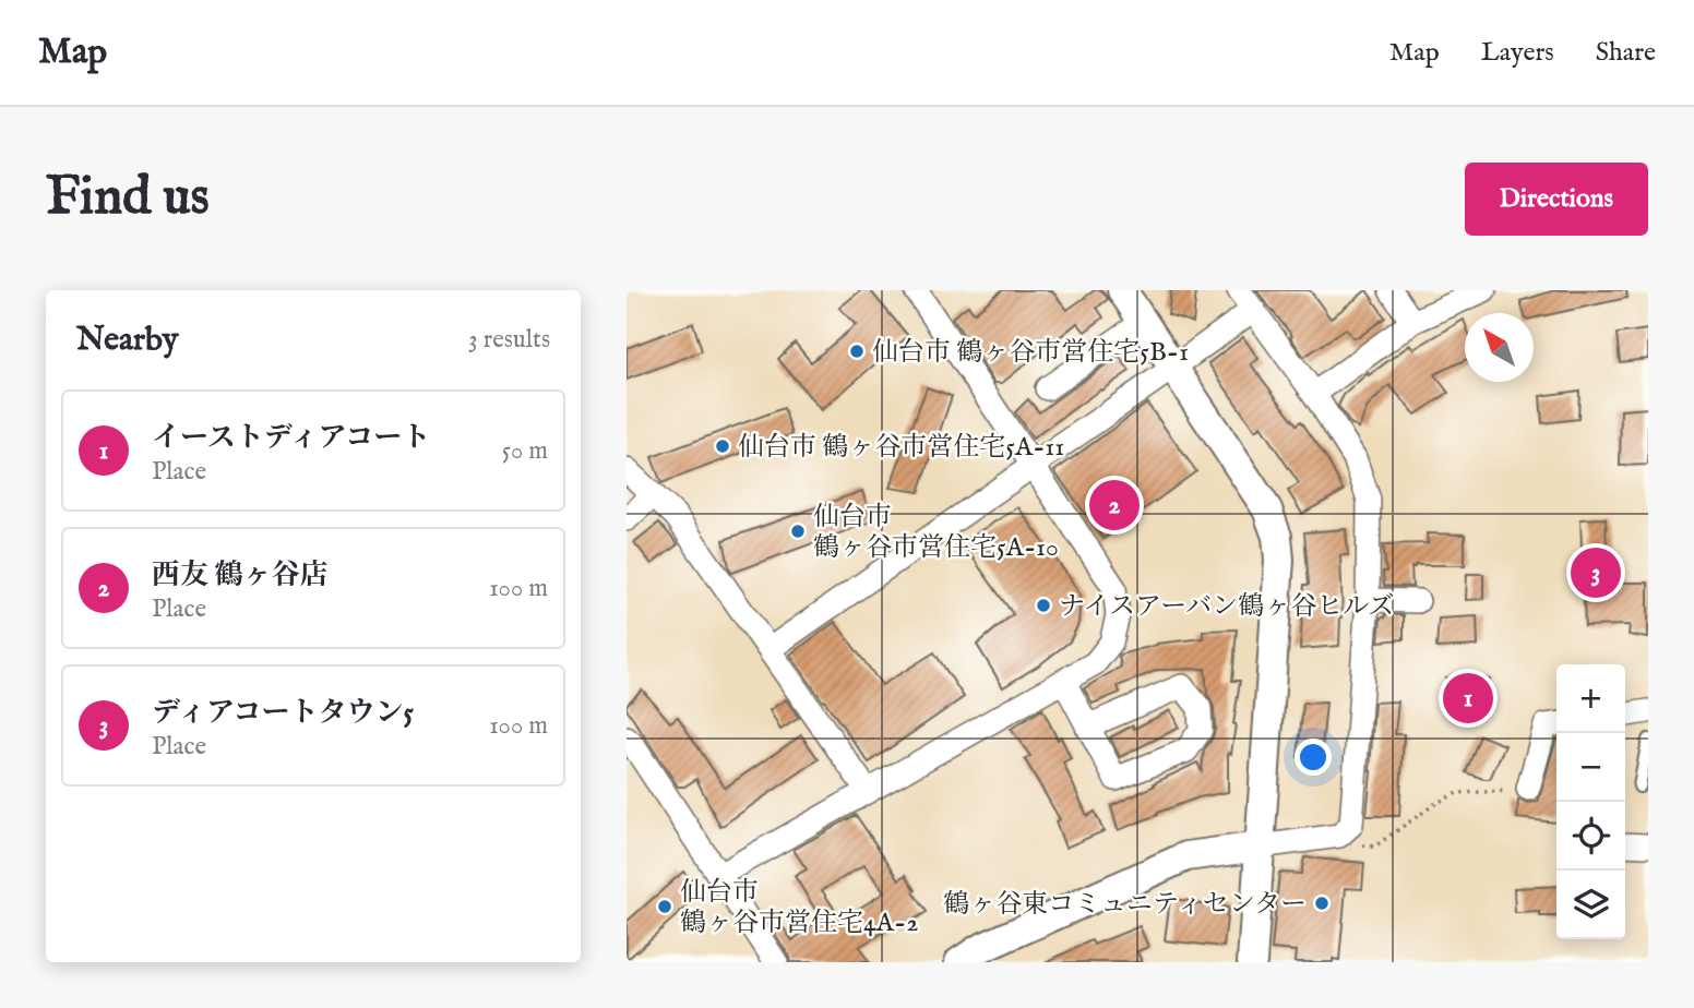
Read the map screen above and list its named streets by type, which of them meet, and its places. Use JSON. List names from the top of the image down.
{
  "places": [
    "仙台市 鶴ヶ谷市営住宅5B-1",
    "仙台市 鶴ヶ谷市営住宅5A-11",
    "仙台市 鶴ヶ谷市営住宅5A-10",
    "ナイスアーバン鶴ヶ谷ヒルズ",
    "鶴ヶ谷東コミュニティセンター",
    "仙台市 鶴ヶ谷市営住宅4A-2"
  ],
  "north": "top left",
  "page": {
    "header": "Map",
    "nav": ["Map", "Layers", "Share"],
    "buttons": "Directions",
    "title": "Find us",
    "heading": ["Nearby", "3 results"],
    "list": [
      {
        "mark": "1",
        "name": "イーストディアコート",
        "note": "Place",
        "value": "50 m"
      },
      {
        "mark": "2",
        "name": "西友 鶴ヶ谷店",
        "note": "Place",
        "value": "100 m"
      },
      {
        "mark": "3",
        "name": "ディアコートタウン5",
        "note": "Place",
        "value": "100 m"
      }
    ],
    "pins": ["2", "3", "1"],
    "map_buttons": ["+", "−"]
  }
}
